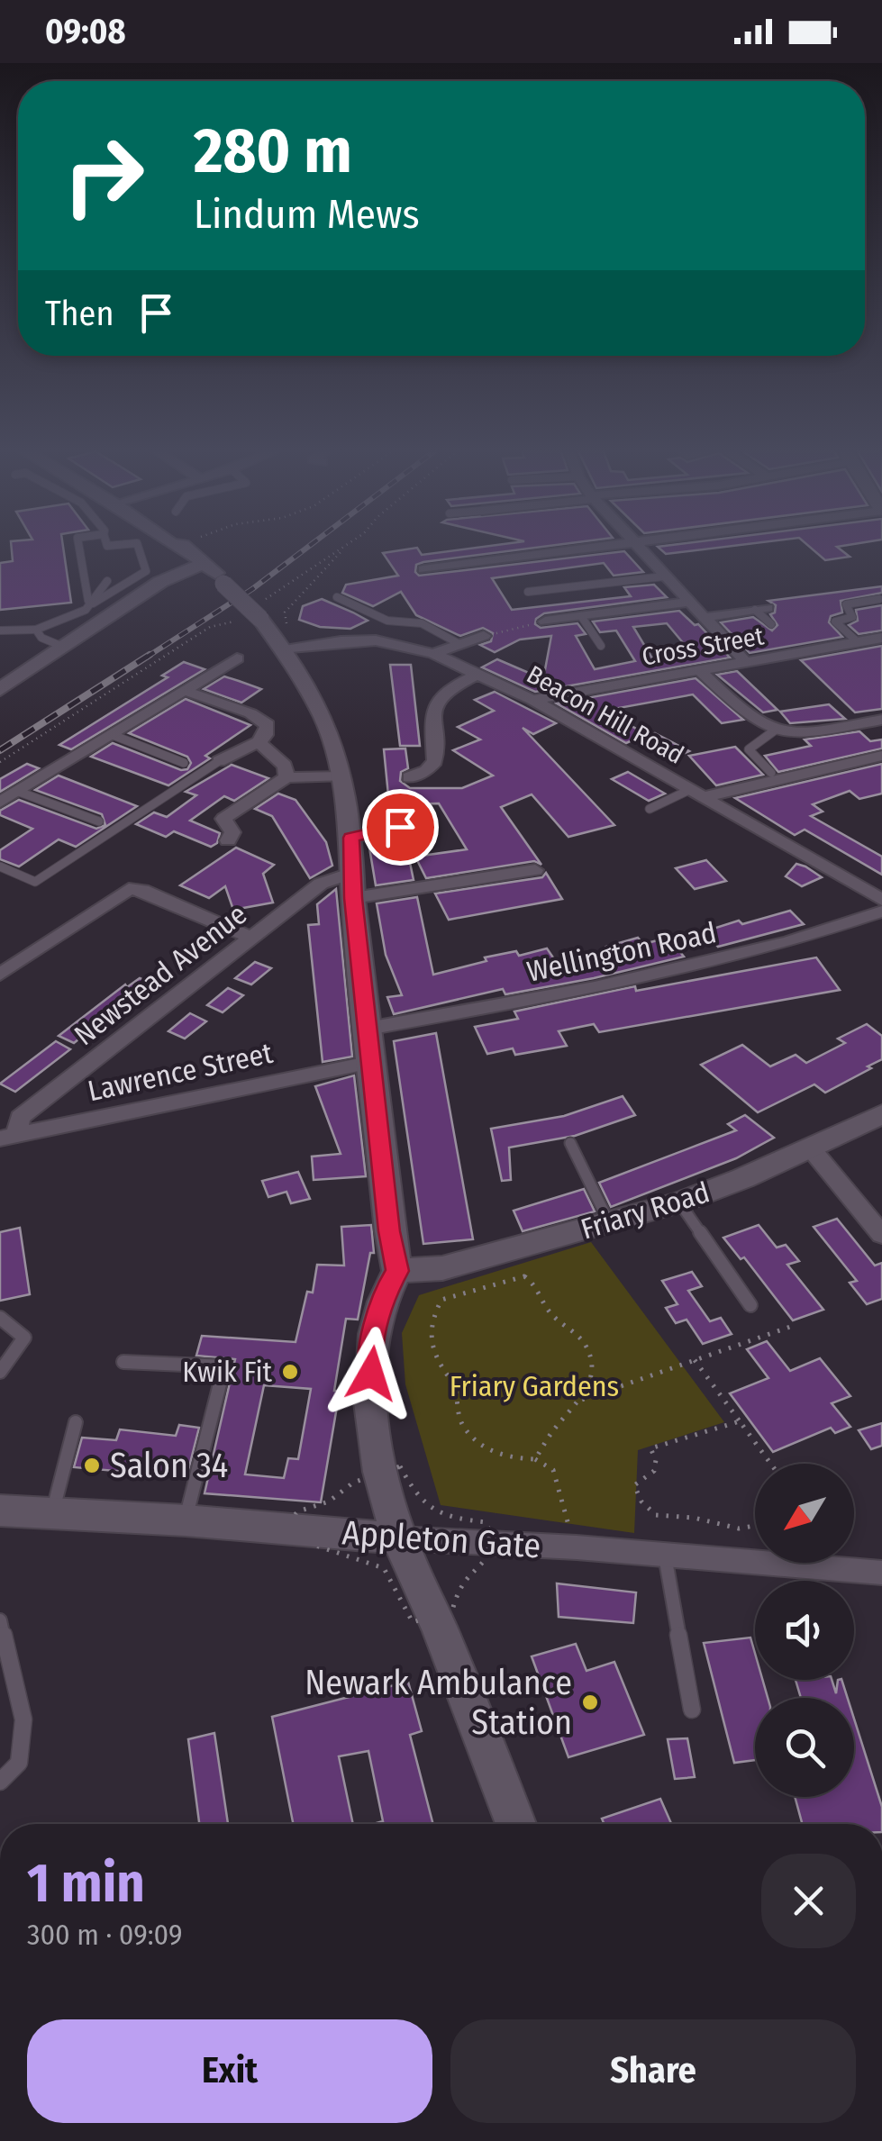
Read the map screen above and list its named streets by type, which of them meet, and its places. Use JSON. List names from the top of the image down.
{
  "streets": {
    "street": [
      "Cross Street",
      "Beacon Hill Road",
      "Wellington Road",
      "Newstead Avenue",
      "Lawrence Street",
      "Friary Road",
      "Appleton Gate"
    ]
  },
  "crossings": [
    ["Cross Street", "Beacon Hill Road"],
    ["Newstead Avenue", "Lawrence Street"]
  ],
  "parks": ["Friary Gardens"],
  "places": ["Kwik Fit", "Salon 34", "Newark Ambulance Station"],
  "north": "bottom left",
  "page": {
    "status": "09:08",
    "turn": ["280 m", "Lindum Mews"],
    "then": "Then",
    "heading": ["1 min", "300 m · 09:09"],
    "buttons": ["Exit", "Share"]
  }
}
